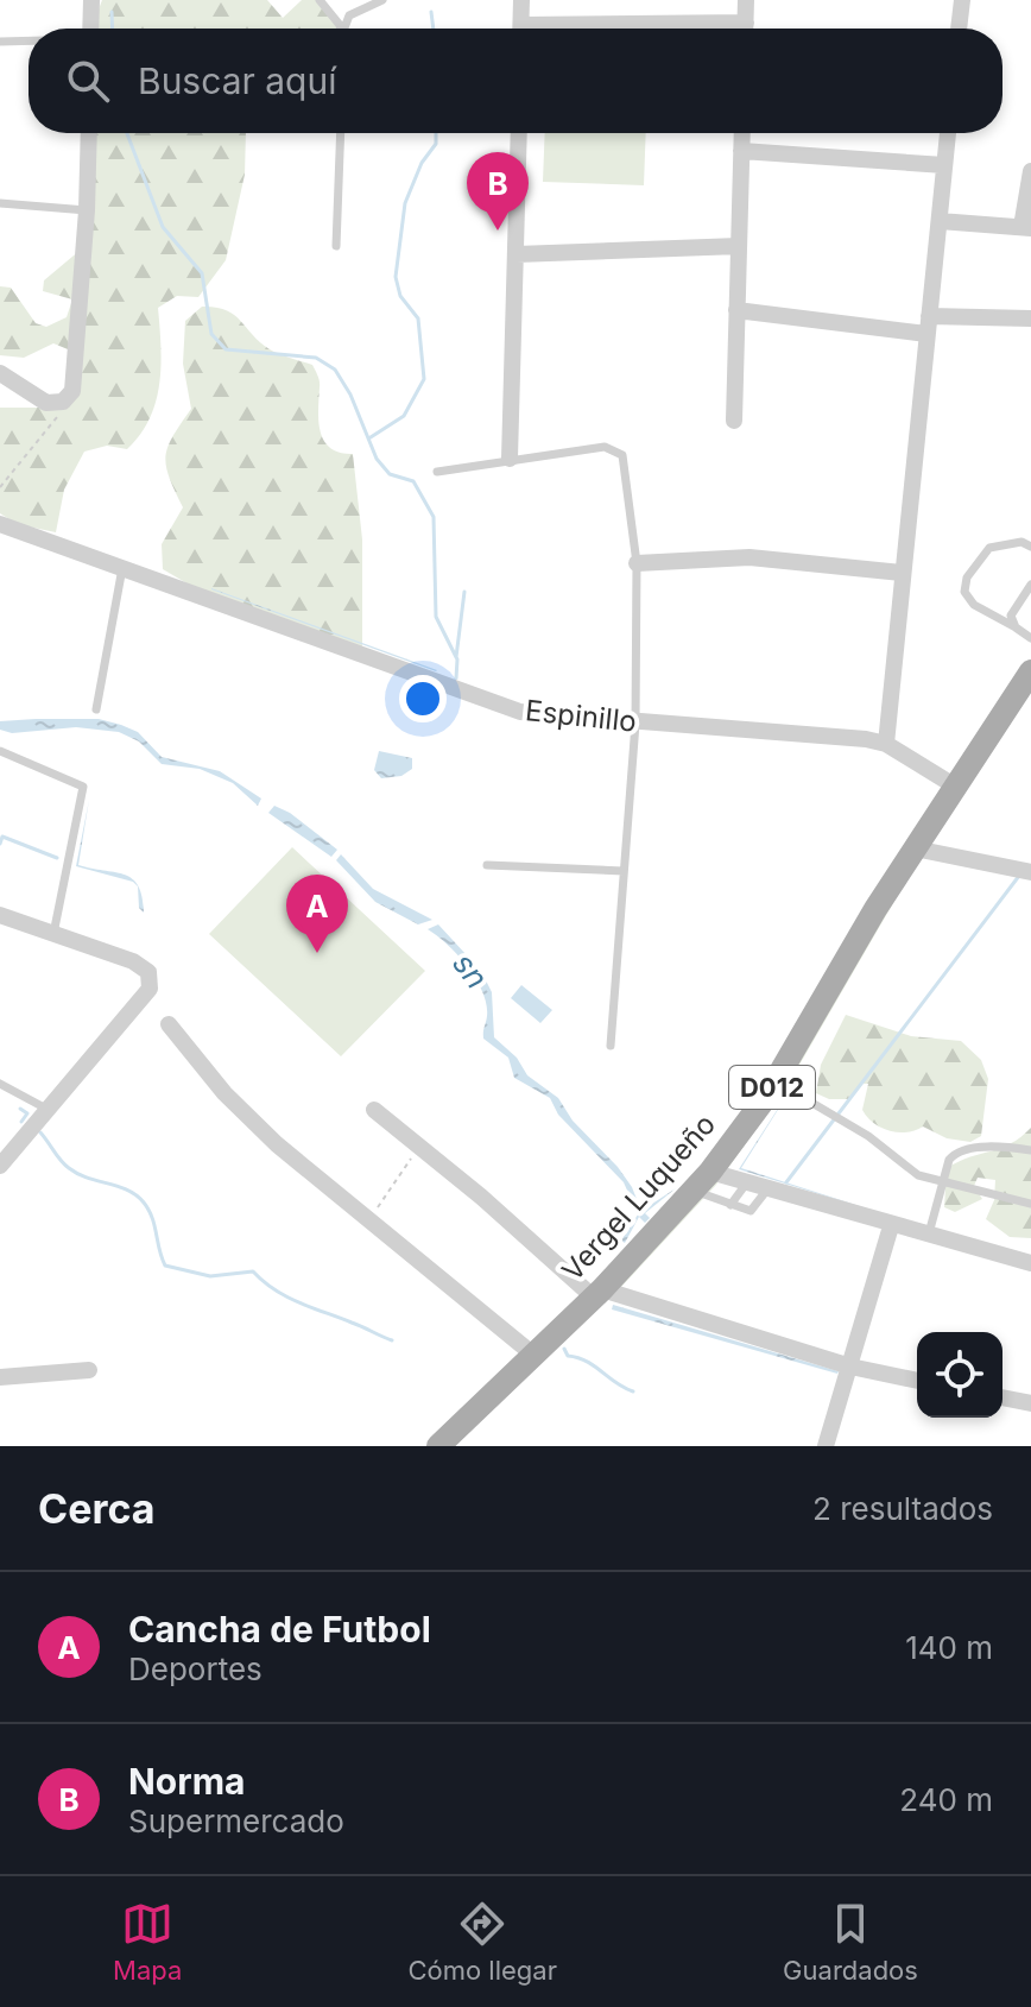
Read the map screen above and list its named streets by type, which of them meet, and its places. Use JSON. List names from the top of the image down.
{
  "streets": {
    "main road": ["D012", "Vergel Luqueño"],
    "street": ["Espinillo"]
  },
  "crossings": [
    ["Espinillo", "Vergel Luqueño"]
  ],
  "water": ["sn"],
  "page": {
    "search": "Buscar aquí",
    "pins": ["B", "A"],
    "heading": ["Cerca", "2 resultados"],
    "list": [
      {
        "mark": "A",
        "name": "Cancha de Futbol",
        "note": "Deportes",
        "value": "140 m"
      },
      {
        "mark": "B",
        "name": "Norma",
        "note": "Supermercado",
        "value": "240 m"
      }
    ],
    "nav": ["Mapa", "Cómo llegar", "Guardados"]
  }
}
